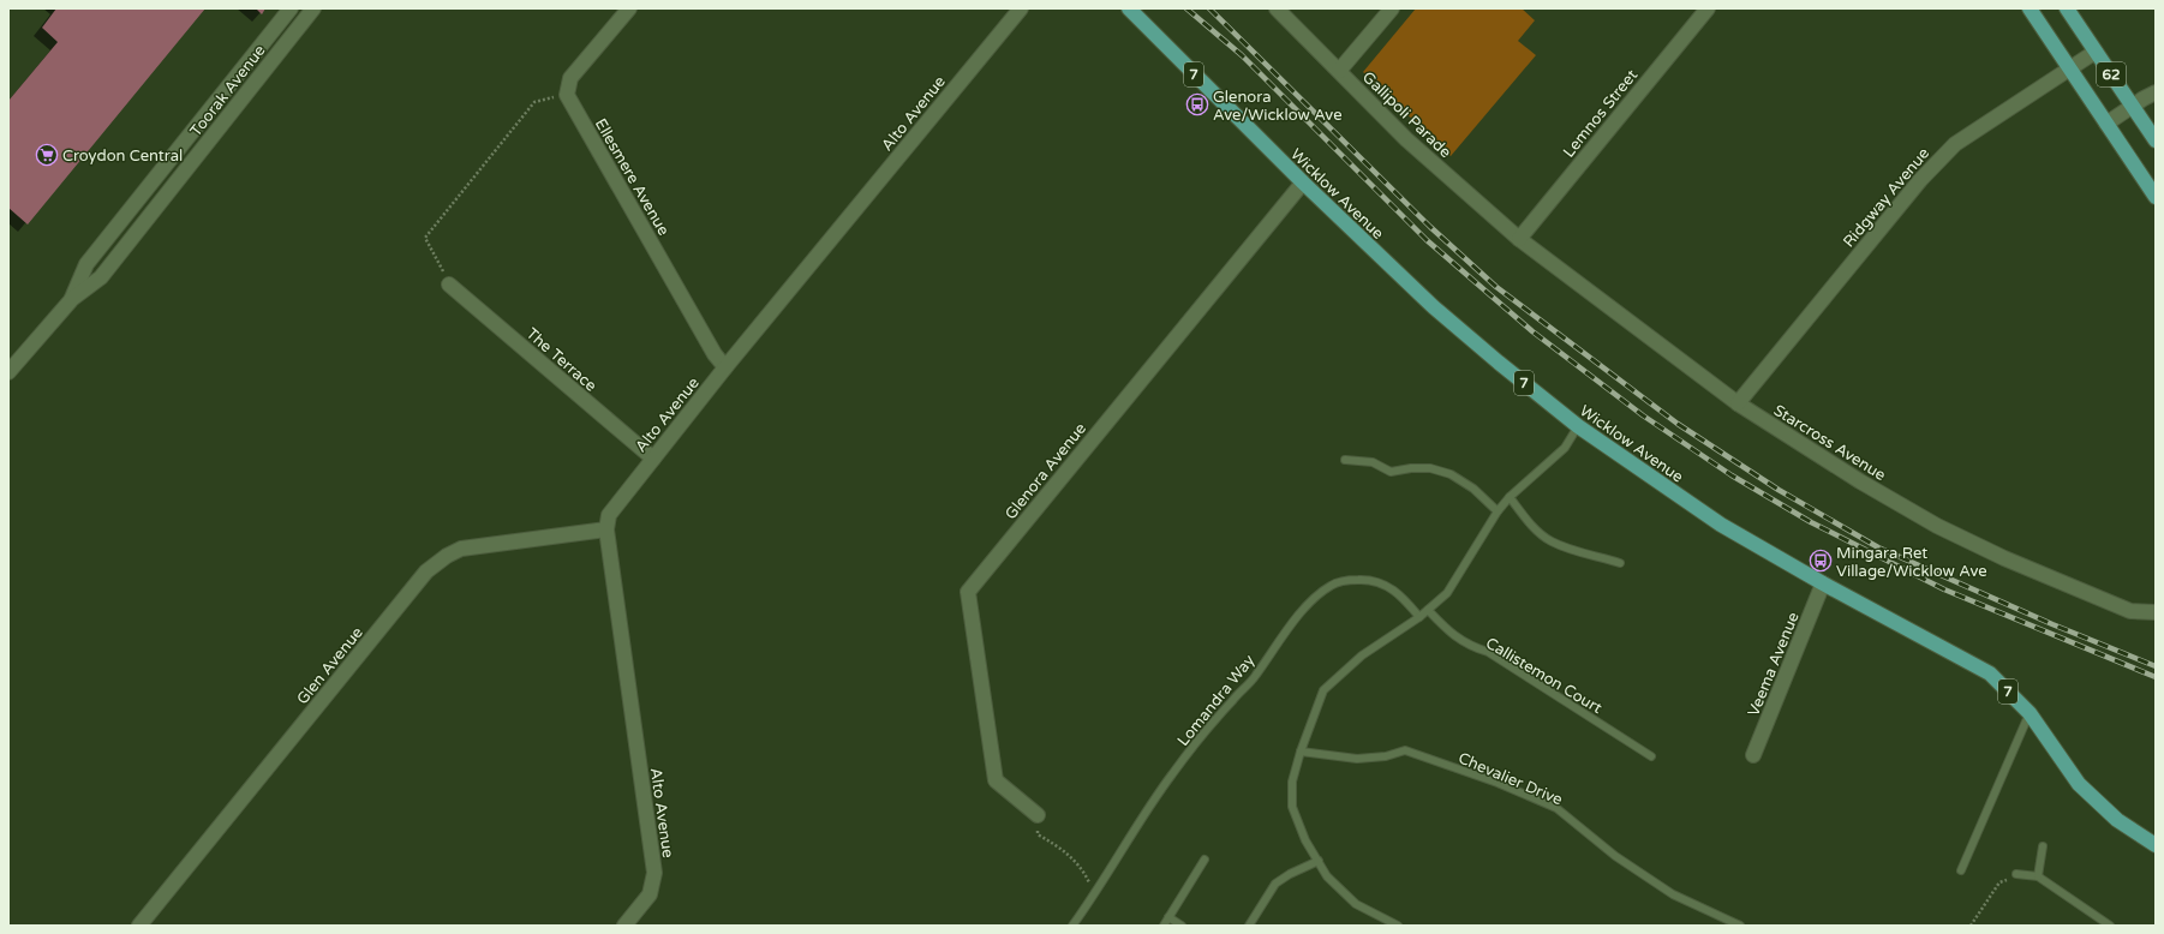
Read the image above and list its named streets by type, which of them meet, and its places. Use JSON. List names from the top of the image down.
{
  "streets": {
    "main road": ["7", "62", "Wicklow Avenue"],
    "street": [
      "Toorak Avenue",
      "Alto Avenue",
      "Lemnos Street",
      "Gallipoli Parade",
      "Ellesmere Avenue",
      "Ridgway Avenue",
      "The Terrace",
      "Starcross Avenue",
      "Glenora Avenue",
      "Veema Avenue",
      "Glen Avenue"
    ],
    "lane": ["Callistemon Court", "Lomandra Way", "Chevalier Drive"]
  },
  "crossings": [
    ["62", "Ridgway Avenue"],
    ["Alto Avenue", "Ellesmere Avenue"],
    ["Alto Avenue", "The Terrace"],
    ["Alto Avenue", "Glen Avenue"],
    ["Lemnos Street", "Gallipoli Parade"],
    ["Lemnos Street", "Starcross Avenue"],
    ["Gallipoli Parade", "Starcross Avenue"],
    ["Wicklow Avenue", "Glenora Avenue"],
    ["Wicklow Avenue", "Veema Avenue"],
    ["Ridgway Avenue", "Starcross Avenue"]
  ],
  "places": {
    "bus stop": ["Glenora Ave/Wicklow Ave", "Mingara Ret Village/Wicklow Ave"],
    "supermarket": ["Croydon Central"]
  }
}
